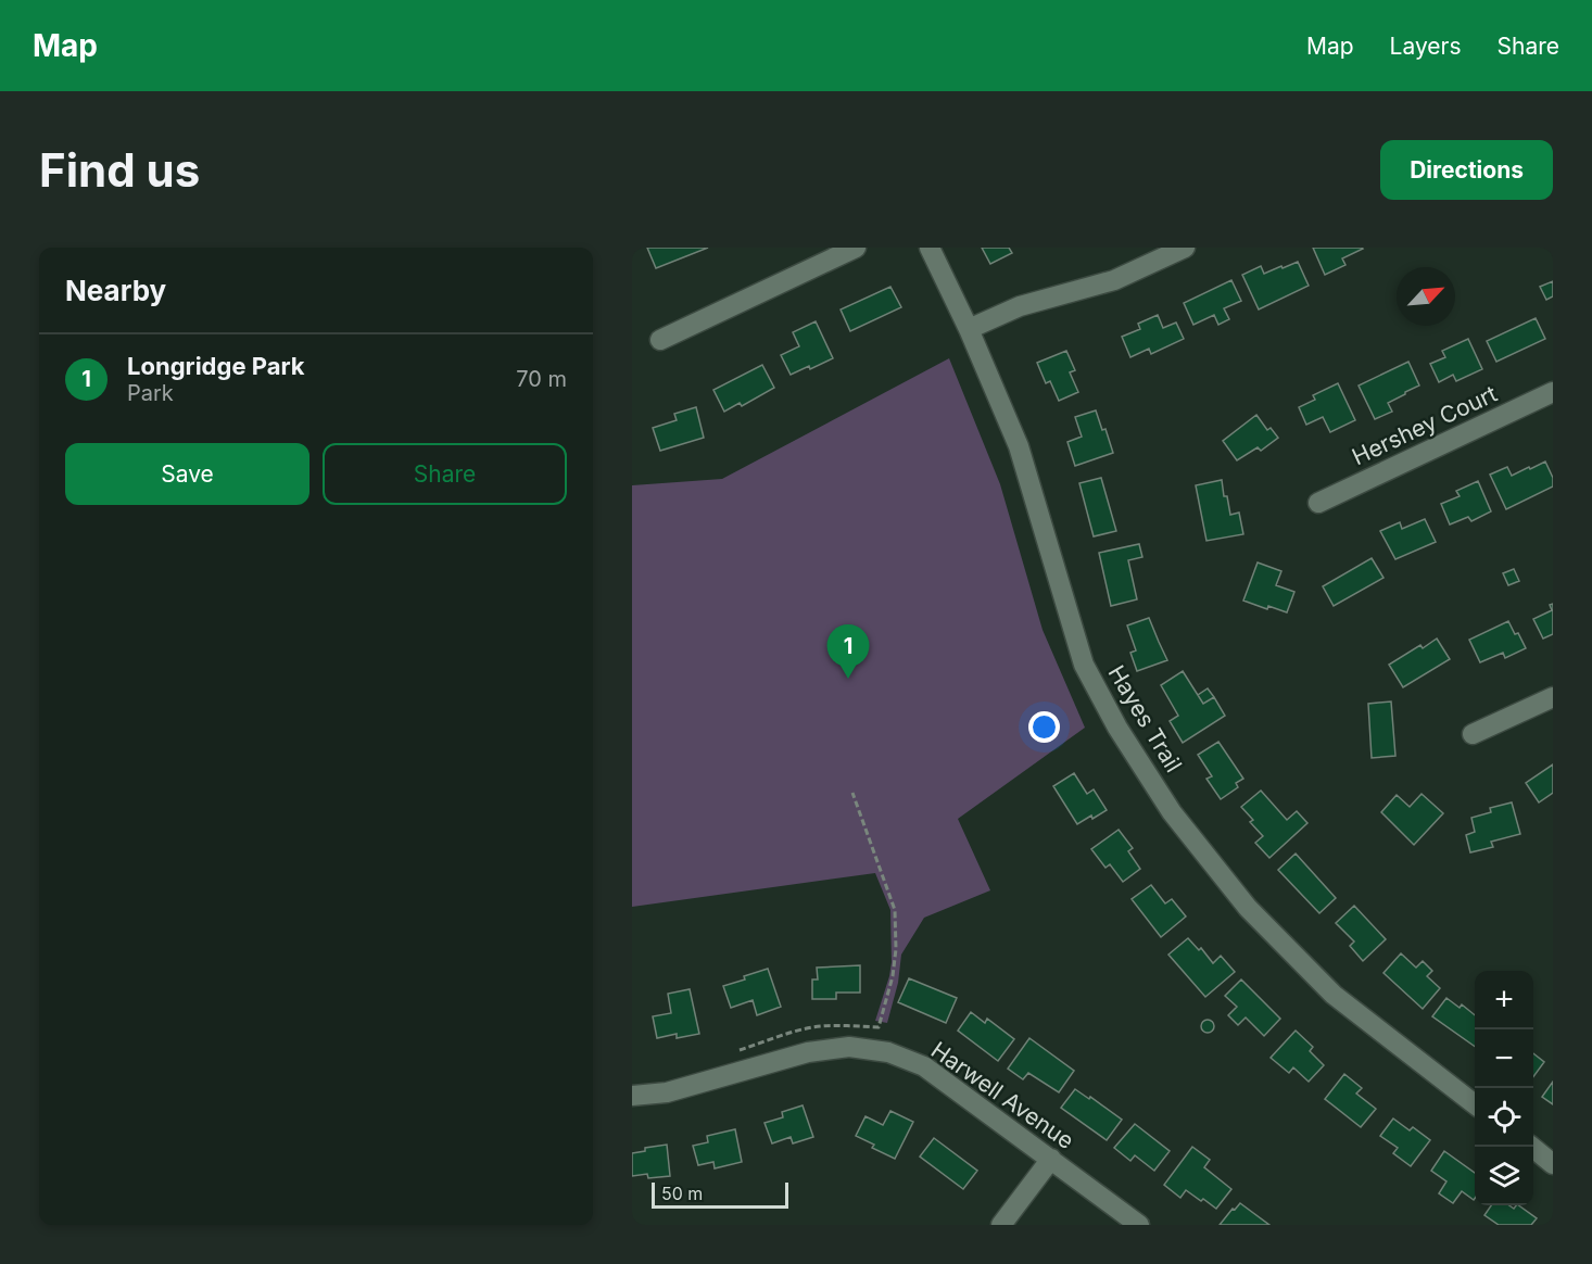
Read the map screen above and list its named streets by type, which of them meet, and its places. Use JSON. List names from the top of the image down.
{
  "streets": {
    "street": ["Hershey Court", "Hayes Trail", "Harwell Avenue"]
  },
  "scale_bar": "50 m",
  "north": "top right",
  "page": {
    "header": "Map",
    "nav": ["Map", "Layers", "Share"],
    "buttons": [
      "Directions",
      ["Save", "Share"]
    ],
    "title": "Find us",
    "heading": "Nearby",
    "list": [
      {
        "mark": "1",
        "name": "Longridge Park",
        "note": "Park",
        "value": "70 m"
      }
    ],
    "pins": "1",
    "map_buttons": ["+", "−"],
    "scale": "50 m"
  }
}
